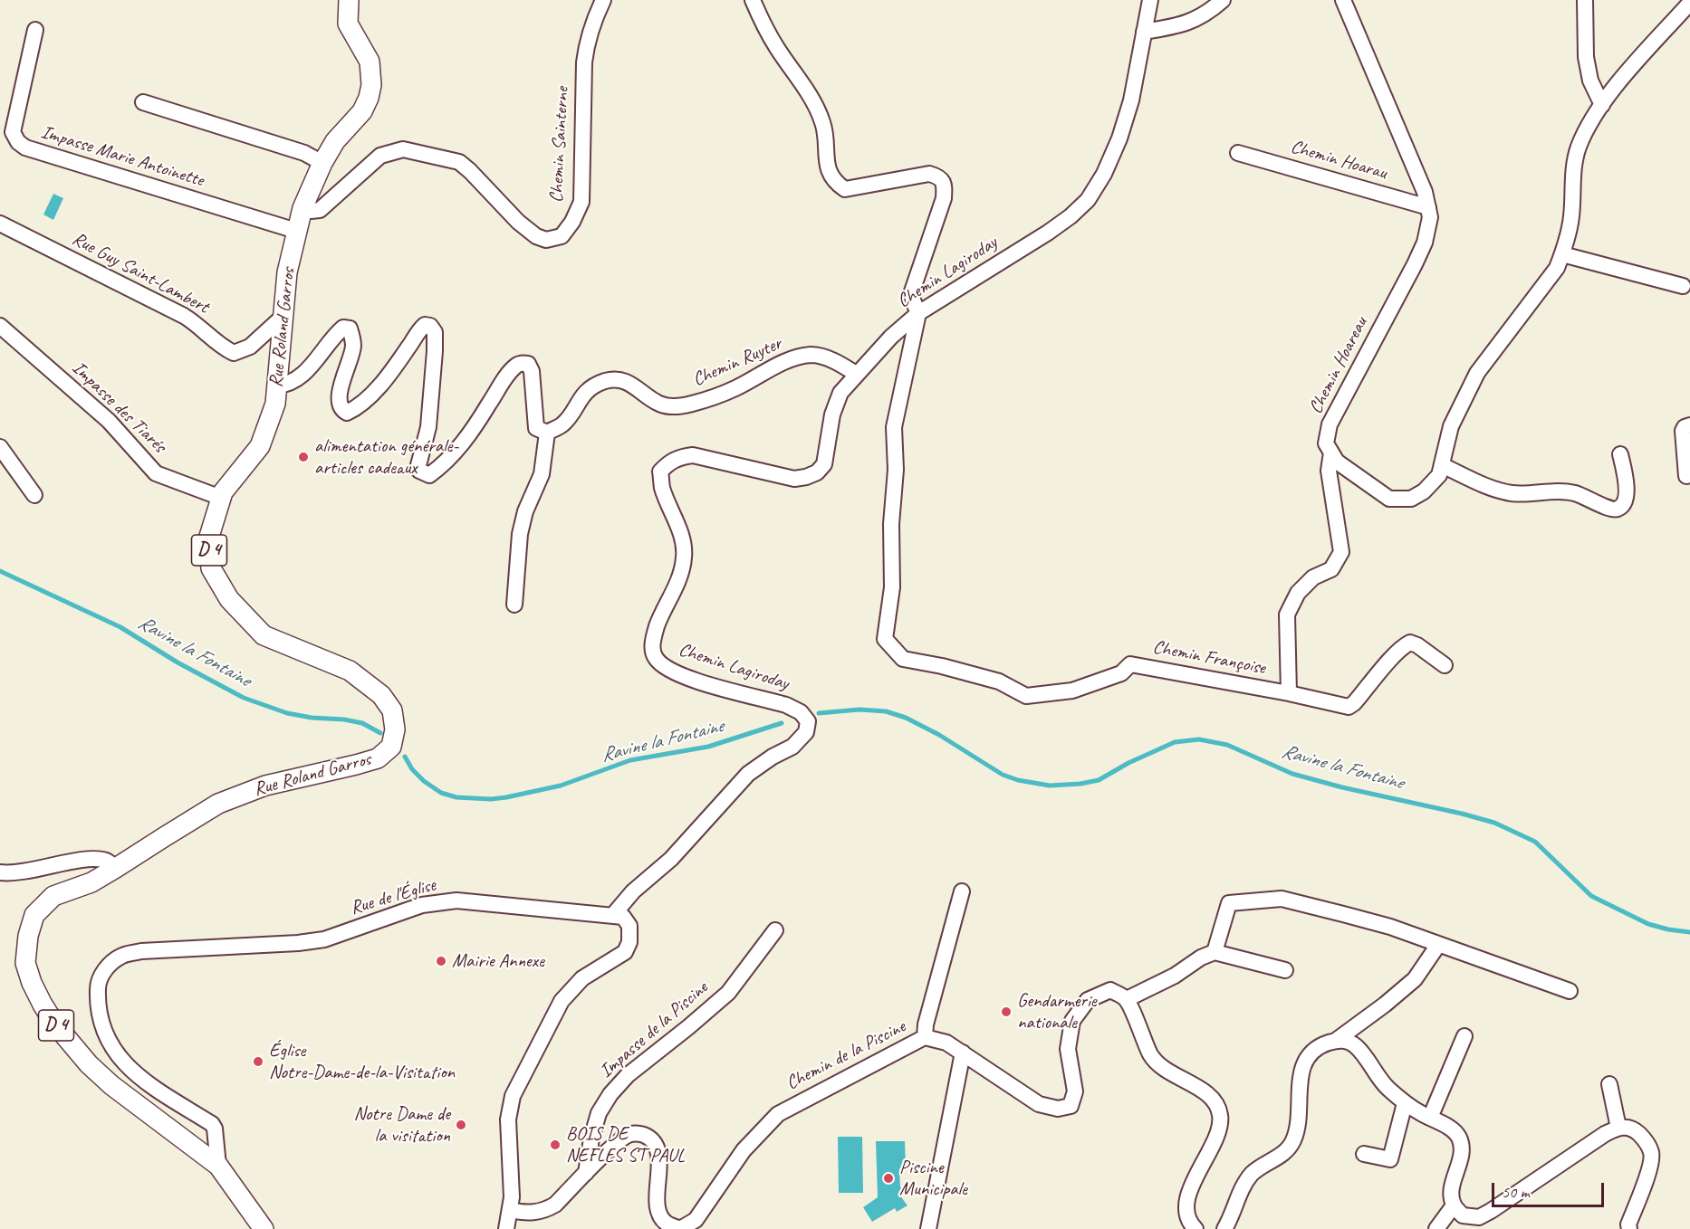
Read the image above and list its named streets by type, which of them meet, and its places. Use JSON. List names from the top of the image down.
{
  "streets": {
    "main road": ["Rue Roland Garros", "D 4"],
    "street": [
      "Chemin Sainterne",
      "Impasse Marie Antoinette",
      "Chemin Hoarau",
      "Chemin Lagiroday",
      "Rue Guy Saint-Lambert",
      "Chemin Ruyter",
      "Chemin Hoareau",
      "Impasse des Tiarés",
      "Chemin Françoise",
      "Rue de l'Église",
      "Impasse de la Piscine",
      "Chemin de la Piscine"
    ]
  },
  "crossings": [
    ["Chemin Sainterne", "Rue Roland Garros"],
    ["Impasse Marie Antoinette", "Rue Roland Garros"],
    ["Chemin Hoarau", "Chemin Hoareau"],
    ["Chemin Lagiroday", "Chemin Ruyter"],
    ["Chemin Lagiroday", "Chemin Françoise"],
    ["Chemin Lagiroday", "Rue de l'Église"],
    ["Rue Guy Saint-Lambert", "Rue Roland Garros"],
    ["Rue Roland Garros", "Impasse des Tiarés"],
    ["Rue Roland Garros", "D 4"],
    ["Rue Roland Garros", "Rue de l'Église"],
    ["Chemin Hoareau", "Chemin Françoise"],
    ["D 4", "Rue de l'Église"],
    ["Impasse de la Piscine", "Chemin de la Piscine"]
  ],
  "water": ["Ravine la Fontaine"],
  "places": [
    "alimentation générale- articles cadeaux",
    "Mairie Annexe",
    "Gendarmerie nationale",
    "Église Notre-Dame-de-la-Visitation",
    "Notre Dame de la visitation",
    "BOIS DE NEFLES ST PAUL",
    "Piscine Municipale"
  ],
  "scale_bar": "50 m"
}
